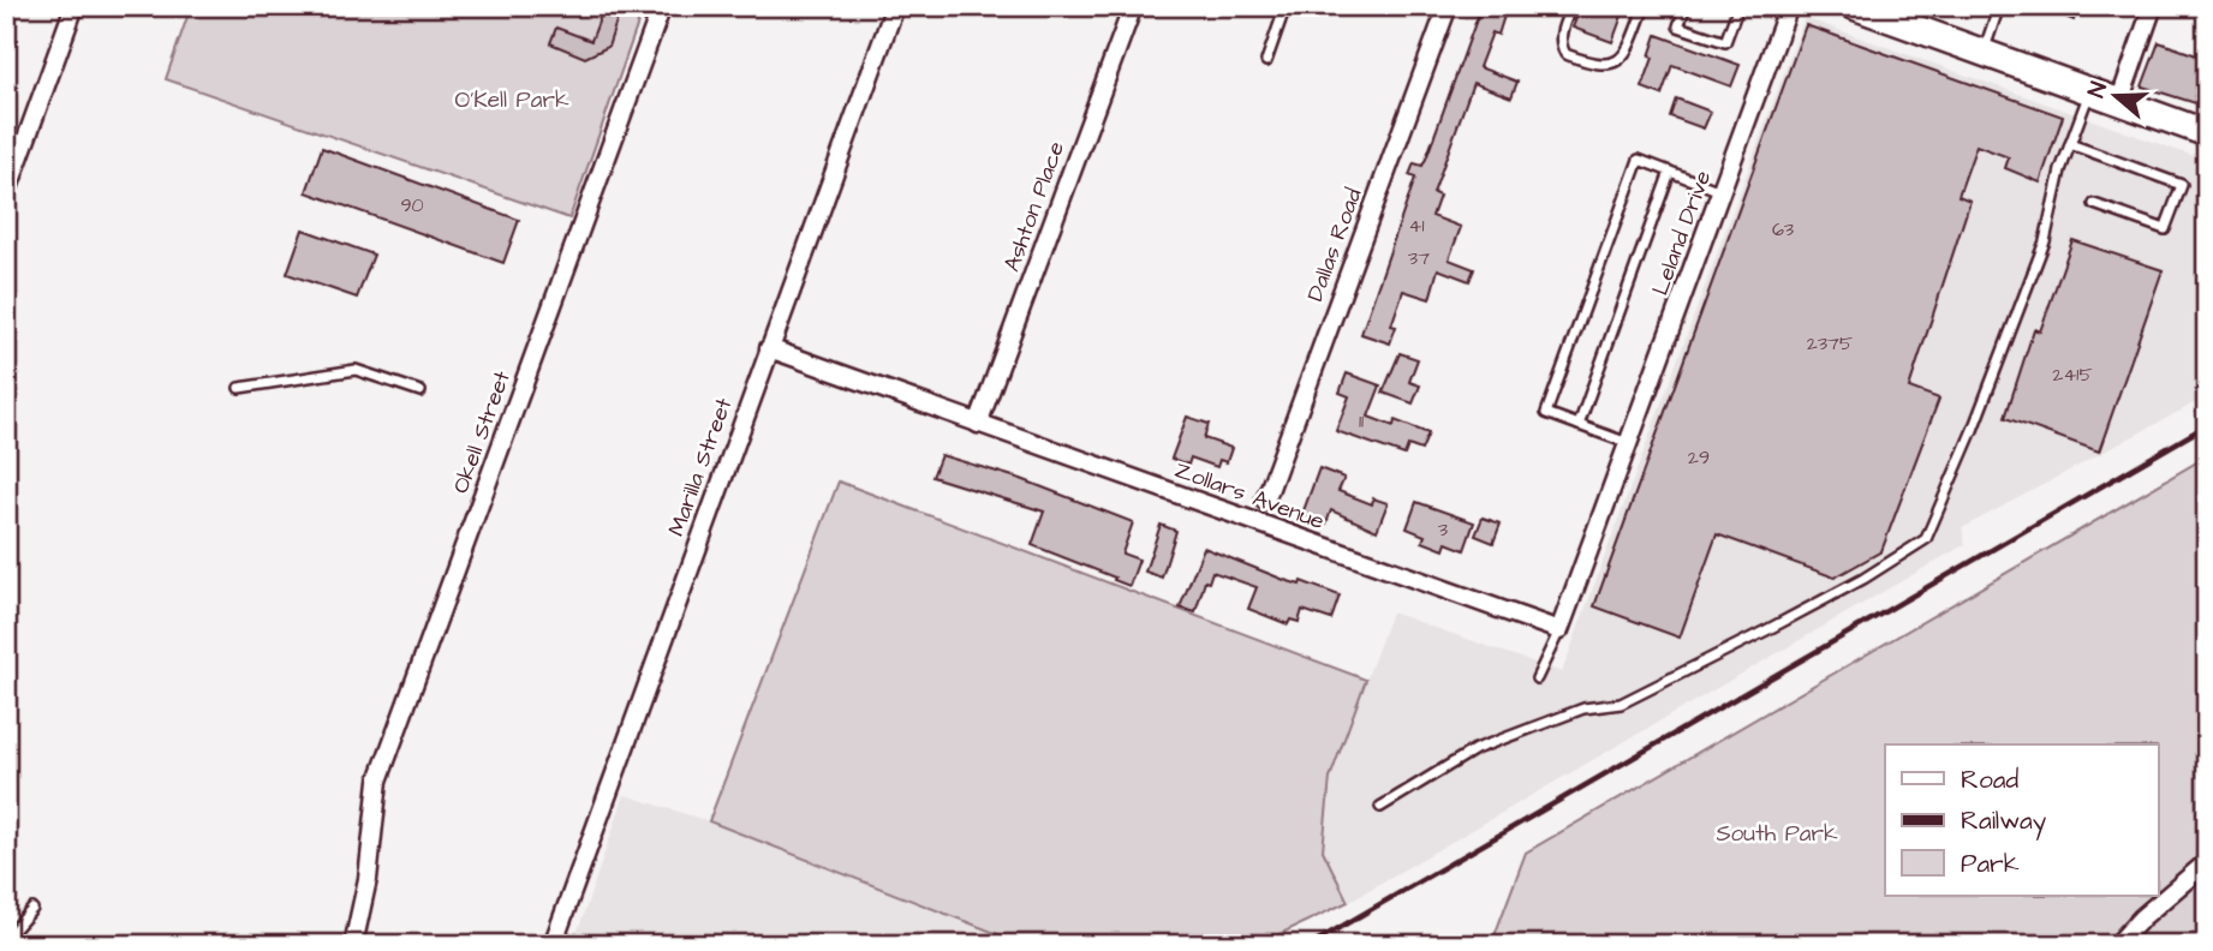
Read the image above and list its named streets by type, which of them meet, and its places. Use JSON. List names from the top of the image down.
{
  "streets": {
    "street": [
      "Ashton Place",
      "Leland Drive",
      "Dallas Road",
      "Okell Street",
      "Marilla Street",
      "Zollars Avenue"
    ]
  },
  "crossings": [
    ["Ashton Place", "Zollars Avenue"],
    ["Leland Drive", "Zollars Avenue"],
    ["Marilla Street", "Zollars Avenue"]
  ],
  "parks": ["O'Kell Park", "South Park"],
  "house_numbers": [
    "90",
    "41",
    "63",
    "37",
    "2375",
    "2415",
    "11",
    "29",
    "3"
  ],
  "legend": ["Road", "Railway", "Park"],
  "north": "left"
}
